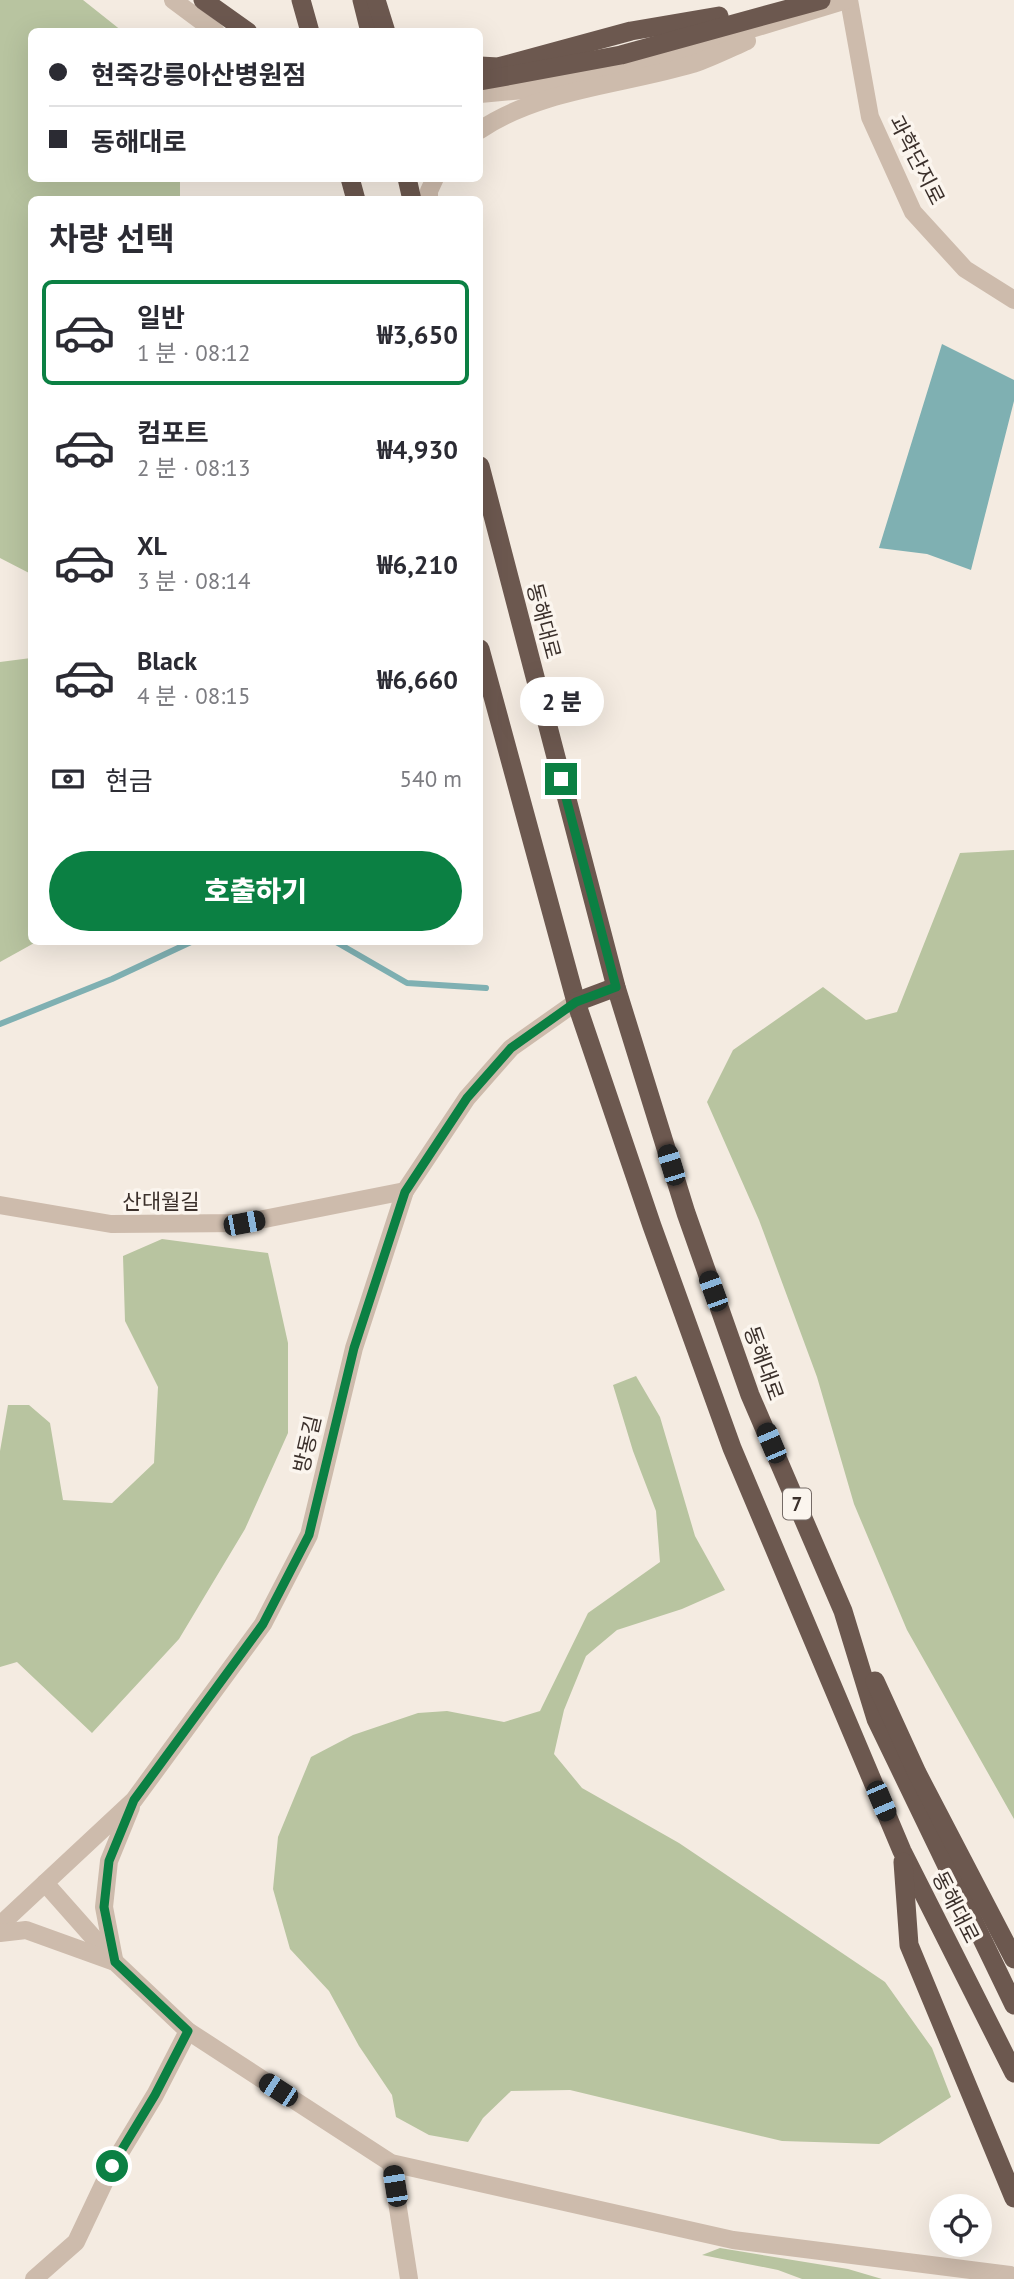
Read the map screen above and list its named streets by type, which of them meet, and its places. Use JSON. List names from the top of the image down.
{
  "streets": {
    "highway": ["동해대로", "7"],
    "street": ["과학단지로", "산대월길", "방동길"]
  },
  "crossings": [
    ["동해대로", "방동길"],
    ["산대월길", "방동길"]
  ],
  "page": {
    "banner": ["현죽강릉아산병원점", "동해대로"],
    "heading": "차량 선택",
    "list": [
      {
        "name": "일반",
        "note": "1 분 · 08:12",
        "value": "₩3,650"
      },
      {
        "name": "컴포트",
        "note": "2 분 · 08:13",
        "value": "₩4,930"
      },
      {
        "name": "XL",
        "note": "3 분 · 08:14",
        "value": "₩6,210"
      },
      {
        "name": "Black",
        "note": "4 분 · 08:15",
        "value": "₩6,660"
      }
    ],
    "bubble": "2 분",
    "pay": ["현금", "540 m"],
    "buttons": "호출하기"
  }
}
